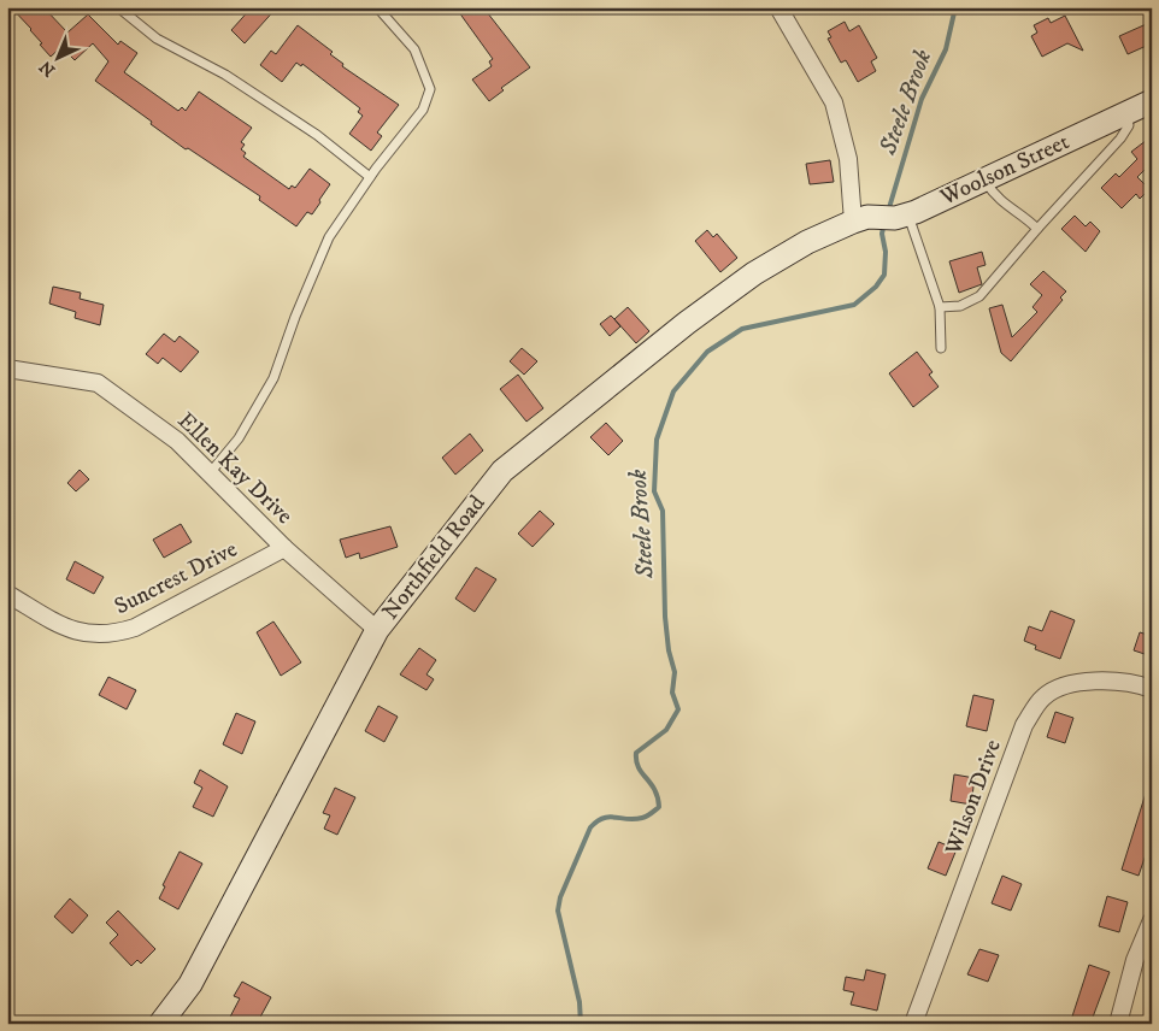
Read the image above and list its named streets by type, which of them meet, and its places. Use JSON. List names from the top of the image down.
{
  "streets": {
    "street": [
      "Woolson Street",
      "Ellen Kay Drive",
      "Northfield Road",
      "Suncrest Drive",
      "Wilson Drive"
    ]
  },
  "crossings": [
    ["Woolson Street", "Northfield Road"],
    ["Ellen Kay Drive", "Northfield Road"],
    ["Ellen Kay Drive", "Suncrest Drive"]
  ],
  "water": ["Steele Brook"],
  "north": "bottom left"
}
